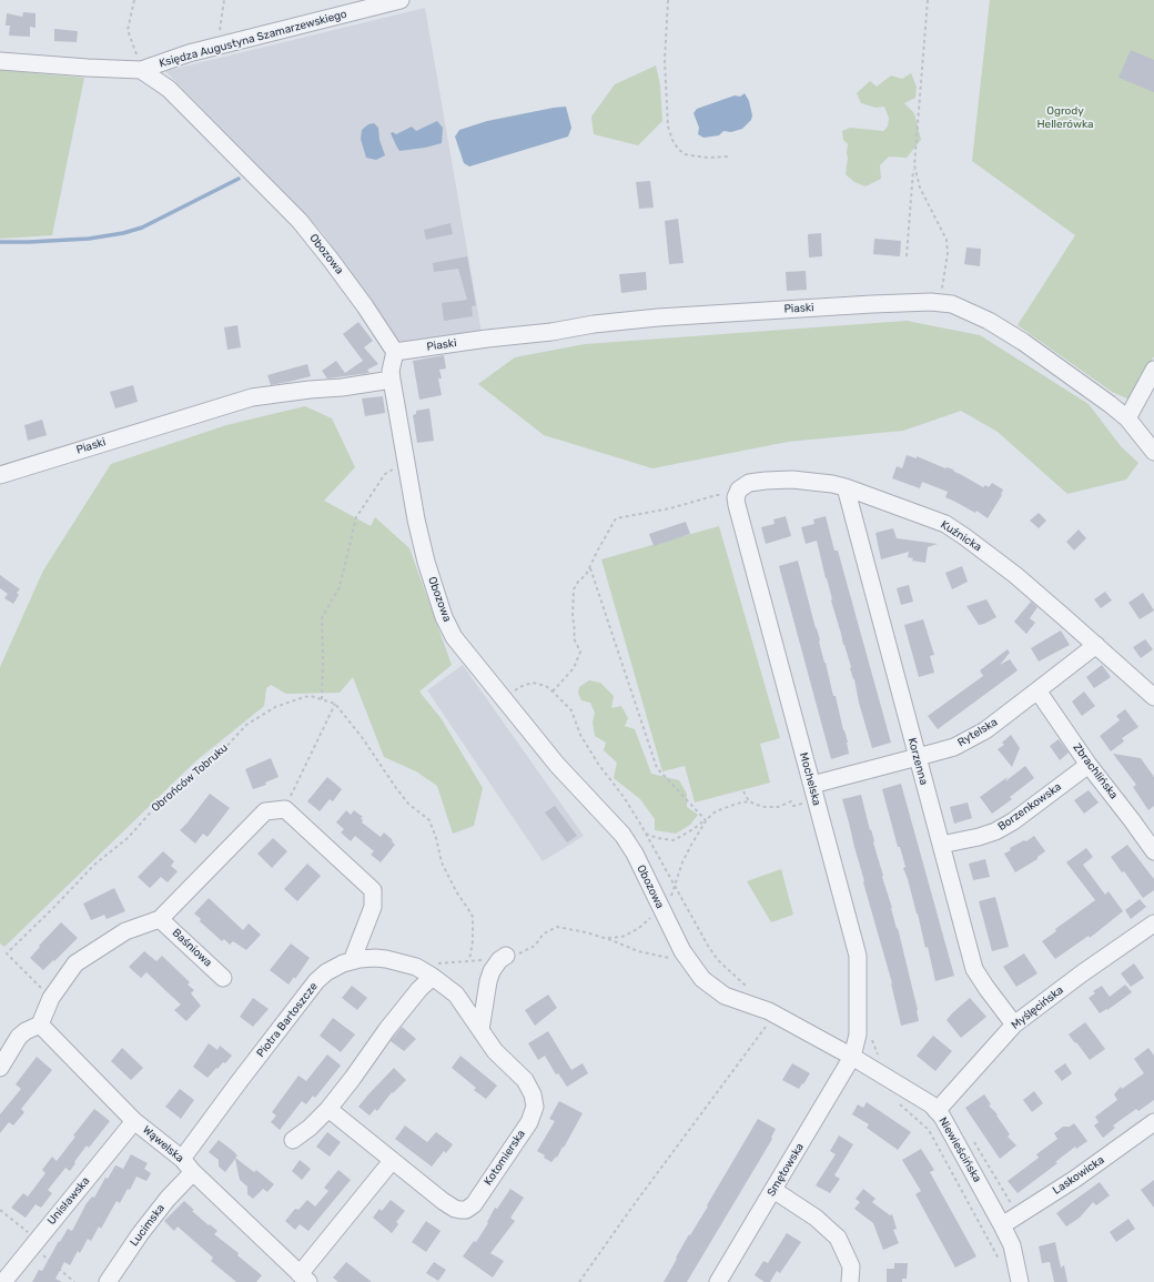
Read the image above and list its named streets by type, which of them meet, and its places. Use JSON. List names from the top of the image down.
{
  "streets": {
    "street": [
      "Księdza Augustyna Szamarzewskiego",
      "Obozowa",
      "Piaski",
      "Kuźnicka",
      "Rytelska",
      "Korzenna",
      "Zbrachlińska",
      "Mochelska",
      "Borzenkowska",
      "Baśniowa",
      "Myślęcińska",
      "Piotra Bartoszcze",
      "Wąwelska",
      "Niewieścińska",
      "Kotomierska",
      "Smętowska",
      "Laskowicka",
      "Unisławska",
      "Lucimska"
    ],
    "path": ["Obrońców Tobruku"]
  },
  "crossings": [
    ["Księdza Augustyna Szamarzewskiego", "Obozowa"],
    ["Obozowa", "Piaski"],
    ["Obozowa", "Mochelska"],
    ["Obozowa", "Niewieścińska"],
    ["Obozowa", "Smętowska"],
    ["Kuźnicka", "Rytelska"],
    ["Kuźnicka", "Korzenna"],
    ["Kuźnicka", "Mochelska"],
    ["Rytelska", "Korzenna"],
    ["Rytelska", "Zbrachlińska"],
    ["Rytelska", "Mochelska"],
    ["Korzenna", "Borzenkowska"],
    ["Korzenna", "Myślęcińska"],
    ["Zbrachlińska", "Borzenkowska"],
    ["Mochelska", "Niewieścińska"],
    ["Mochelska", "Smętowska"],
    ["Myślęcińska", "Niewieścińska"],
    ["Piotra Bartoszcze", "Wąwelska"],
    ["Piotra Bartoszcze", "Kotomierska"],
    ["Wąwelska", "Unisławska"],
    ["Wąwelska", "Lucimska"],
    ["Niewieścińska", "Smętowska"],
    ["Niewieścińska", "Laskowicka"]
  ],
  "parks": ["Ogrody Hellerówka"]
}
